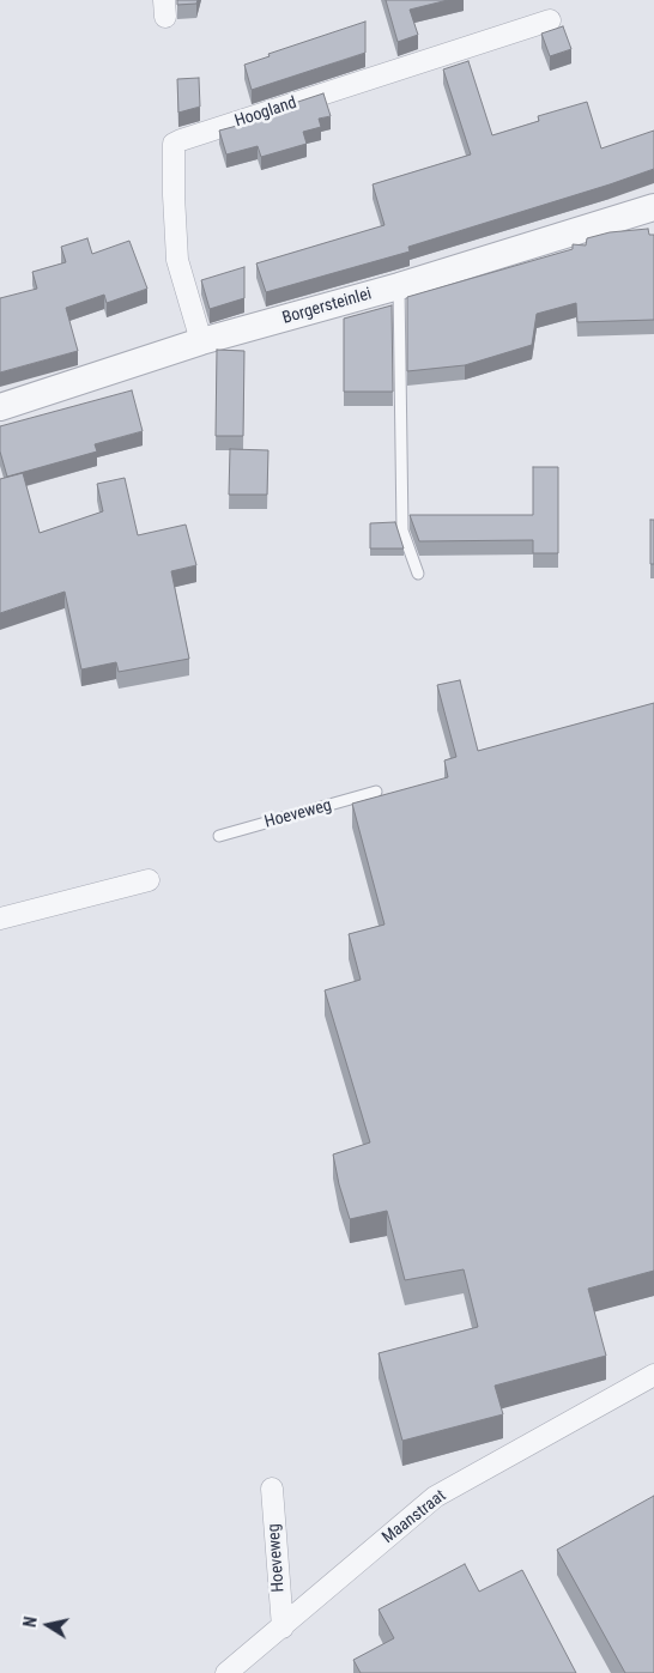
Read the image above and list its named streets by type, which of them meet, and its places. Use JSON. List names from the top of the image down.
{
  "streets": {
    "street": [
      "Hoogland",
      "Borgersteinlei",
      "Hoeveweg",
      "Maanstraat"
    ]
  },
  "crossings": [
    ["Hoogland", "Borgersteinlei"],
    ["Hoeveweg", "Maanstraat"]
  ],
  "north": "left"
}
